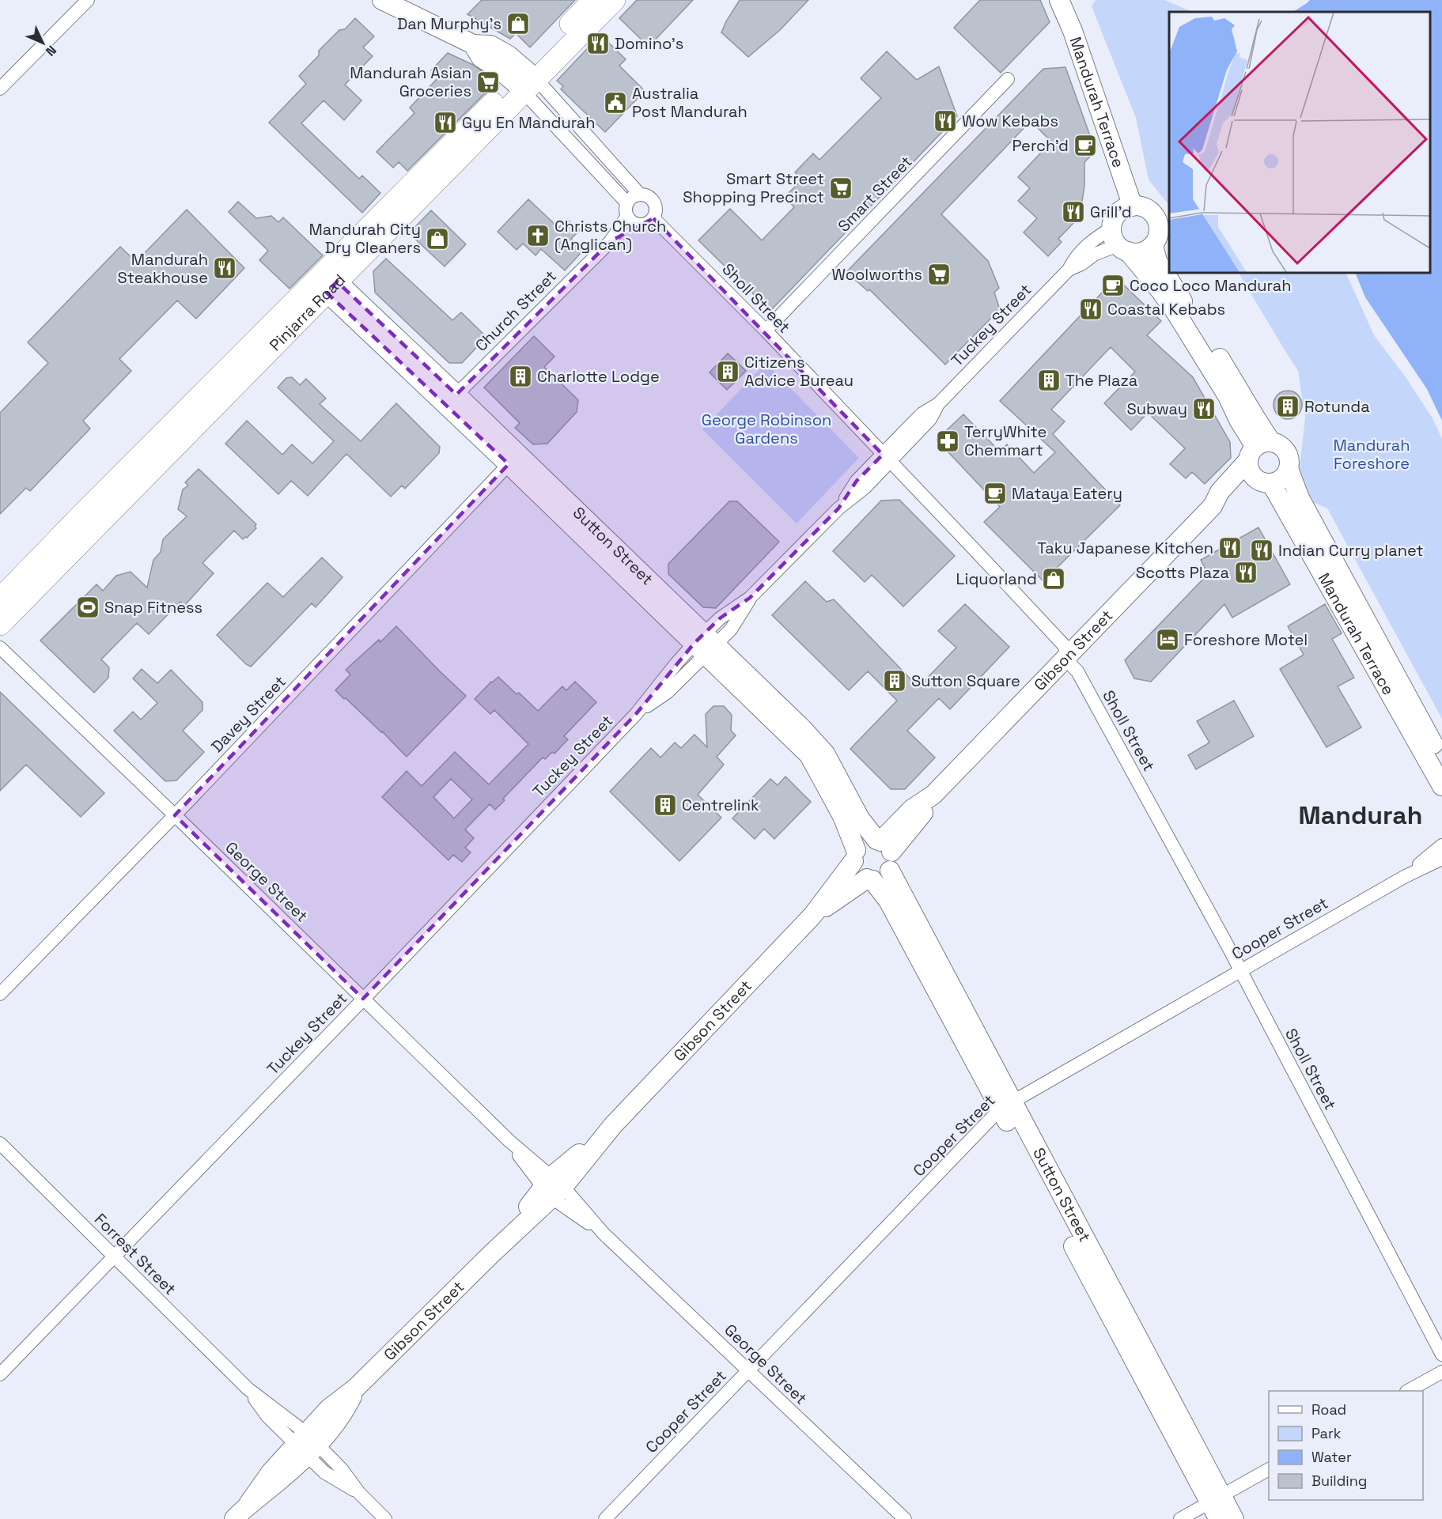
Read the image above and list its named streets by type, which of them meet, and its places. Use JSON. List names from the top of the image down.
{
  "streets": {
    "main road": ["Pinjarra Road"],
    "street": [
      "Mandurah Terrace",
      "Smart Street",
      "Sholl Street",
      "Church Street",
      "Tuckey Street",
      "Sutton Street",
      "Gibson Street",
      "Davey Street",
      "George Street",
      "Cooper Street",
      "Forrest Street"
    ]
  },
  "crossings": [
    ["Mandurah Terrace", "Tuckey Street"],
    ["Mandurah Terrace", "Gibson Street"],
    ["Smart Street", "Sholl Street"],
    ["Sholl Street", "Church Street"],
    ["Sholl Street", "Tuckey Street"],
    ["Sholl Street", "Gibson Street"],
    ["Sholl Street", "Cooper Street"],
    ["Church Street", "Sutton Street"],
    ["Pinjarra Road", "Sutton Street"],
    ["Tuckey Street", "Sutton Street"],
    ["Tuckey Street", "George Street"],
    ["Tuckey Street", "Forrest Street"],
    ["Sutton Street", "Gibson Street"],
    ["Sutton Street", "Davey Street"],
    ["Sutton Street", "Cooper Street"],
    ["Gibson Street", "George Street"],
    ["Gibson Street", "Forrest Street"],
    ["Davey Street", "George Street"],
    ["George Street", "Cooper Street"]
  ],
  "districts": ["Mandurah"],
  "parks": ["George Robinson Gardens", "Mandurah Foreshore"],
  "places": {
    "shop": ["Dan Murphy's", "Mandurah City Dry Cleaners", "Liquorland"],
    "restaurant": [
      "Domino's",
      "Wow Kebabs",
      "Gyu En Mandurah",
      "Grill'd",
      "Mandurah Steakhouse",
      "Coastal Kebabs",
      "Subway",
      "Taku Japanese Kitchen",
      "Indian Curry planet",
      "Scotts Plaza"
    ],
    "supermarket": ["Mandurah Asian Groceries", "Smart Street Shopping Precinct", "Woolworths"],
    "public building": ["Australia Post Mandurah"],
    "cafe": ["Perch’d", "Coco Loco Mandurah", "Mataya Eatery"],
    "church": ["Christs Church (Anglican)"],
    "building": [
      "Citizens Advice Bureau",
      "Charlotte Lodge",
      "The Plaza",
      "Rotunda",
      "Sutton Square",
      "Centrelink"
    ],
    "pharmacy": ["TerryWhite Chemmart"],
    "sports": ["Snap Fitness"],
    "hotel": ["Foreshore Motel"]
  },
  "legend": [
    "Road",
    "Park",
    "Water",
    "Building"
  ],
  "north": "bottom right"
}
